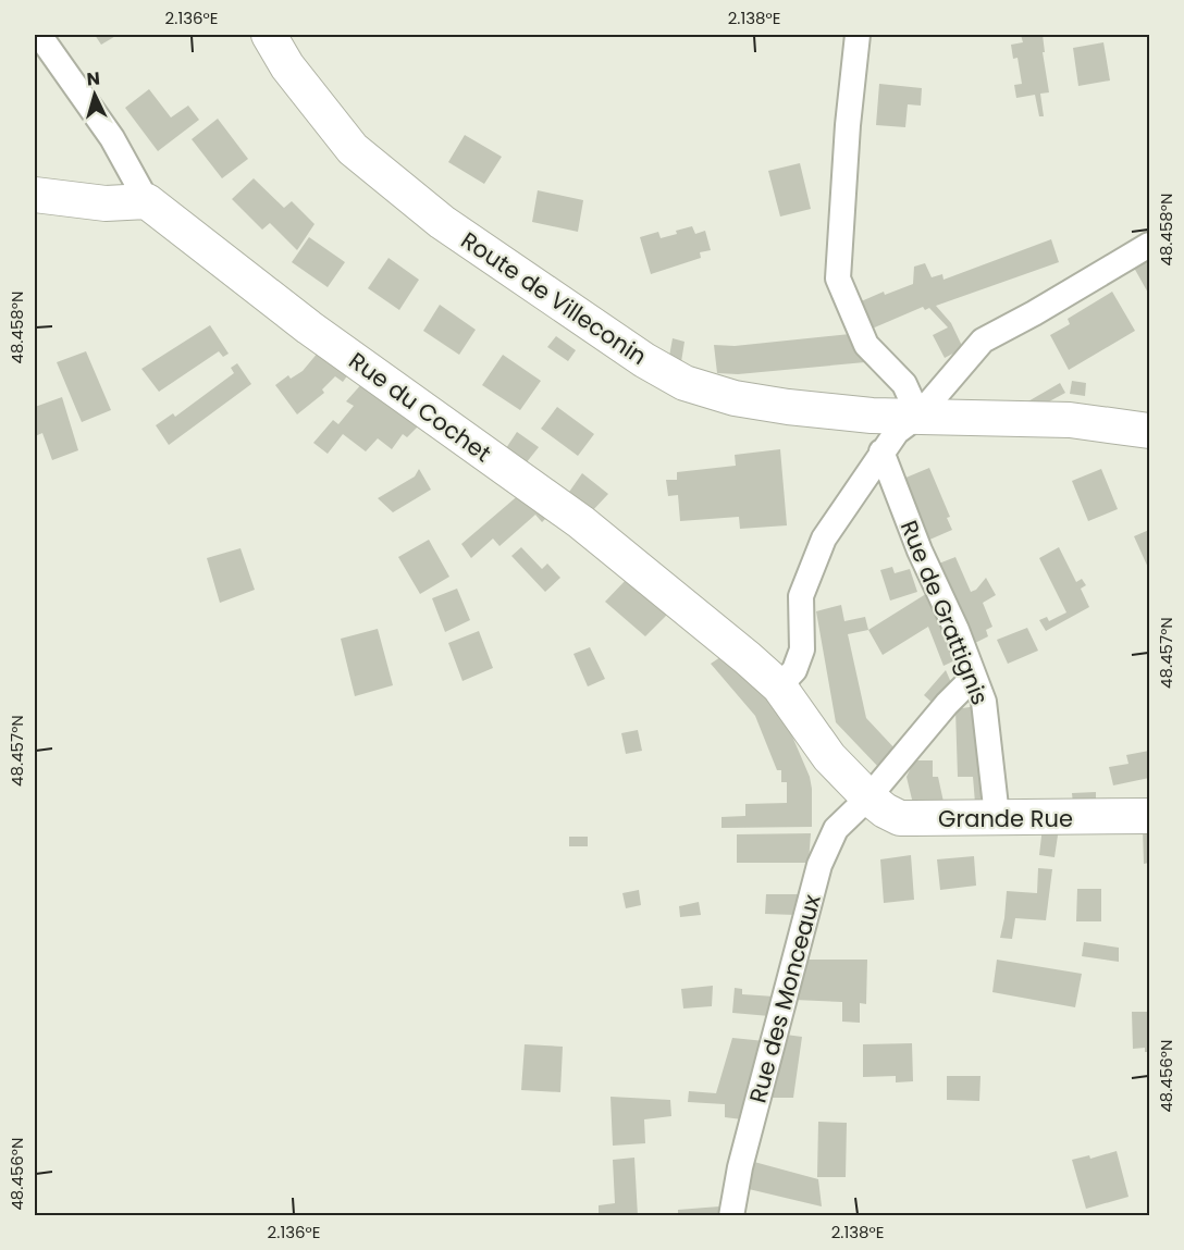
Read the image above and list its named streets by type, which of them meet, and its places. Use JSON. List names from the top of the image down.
{
  "streets": {
    "street": [
      "Route de Villeconin",
      "Rue du Cochet",
      "Rue de Grattignis",
      "Grande Rue",
      "Rue des Monceaux"
    ]
  },
  "crossings": [
    ["Rue du Cochet", "Grande Rue"],
    ["Rue du Cochet", "Rue des Monceaux"],
    ["Rue de Grattignis", "Grande Rue"],
    ["Rue de Grattignis", "Rue des Monceaux"],
    ["Grande Rue", "Rue des Monceaux"]
  ],
  "north": "top",
  "coordinates": [
    "2.136°E",
    "2.138°E",
    "48.458°N",
    "48.457°N",
    "48.456°N"
  ]
}
